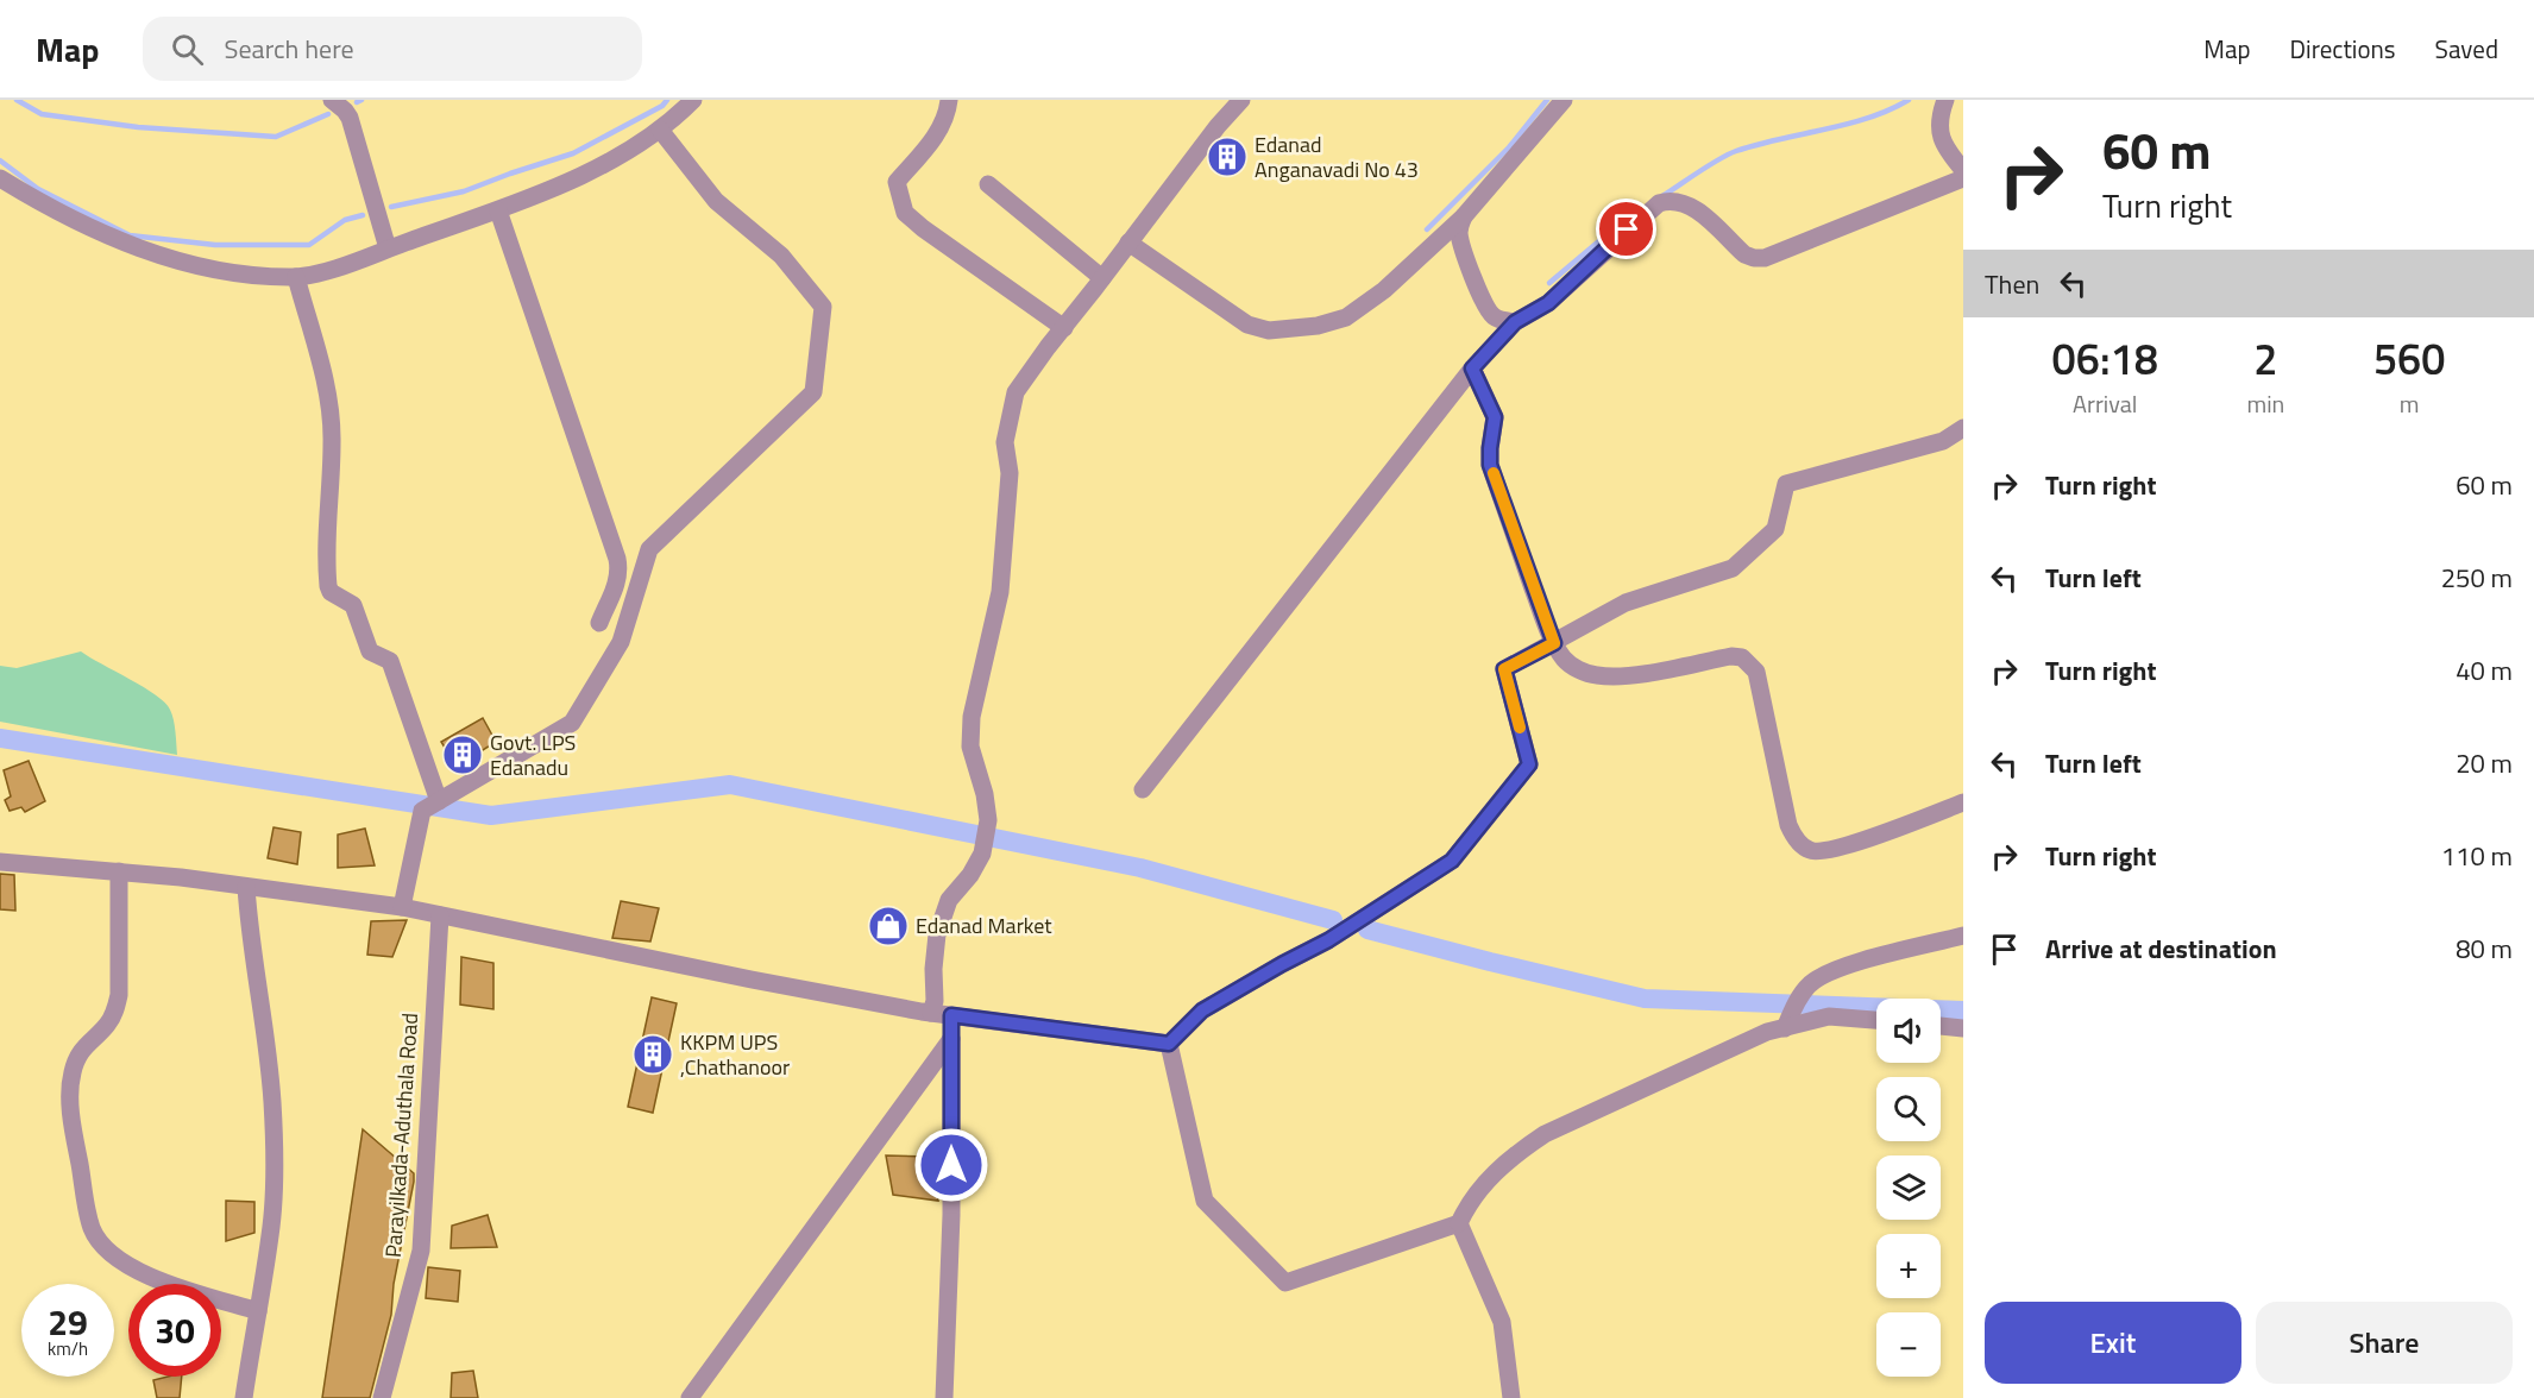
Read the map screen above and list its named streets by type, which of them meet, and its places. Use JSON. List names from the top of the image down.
{
  "streets": {
    "street": ["Parayilkada-Aduthala Road"]
  },
  "places": {
    "building": ["Edanad Anganavadi No 43", "Govt. LPS Edanadu", "KKPM UPS ,Chathanoor"],
    "shop": ["Edanad Market"]
  },
  "page": {
    "header": "Map",
    "search": "Search here",
    "nav": ["Map", "Directions", "Saved"],
    "turn": ["60 m", "Turn right"],
    "then": "Then",
    "eta": [
      "06:18",
      "Arrival",
      "2",
      "min",
      "560",
      "m"
    ],
    "list": [
      {
        "name": "Turn right",
        "value": "60 m"
      },
      {
        "name": "Turn left",
        "value": "250 m"
      },
      {
        "name": "Turn right",
        "value": "40 m"
      },
      {
        "name": "Turn left",
        "value": "20 m"
      },
      {
        "name": "Turn right",
        "value": "110 m"
      },
      {
        "name": "Arrive at destination",
        "value": "80 m"
      }
    ],
    "map_buttons": ["+", "−"],
    "speed": "29 km/h",
    "limit": "30",
    "buttons": ["Exit", "Share"]
  }
}
